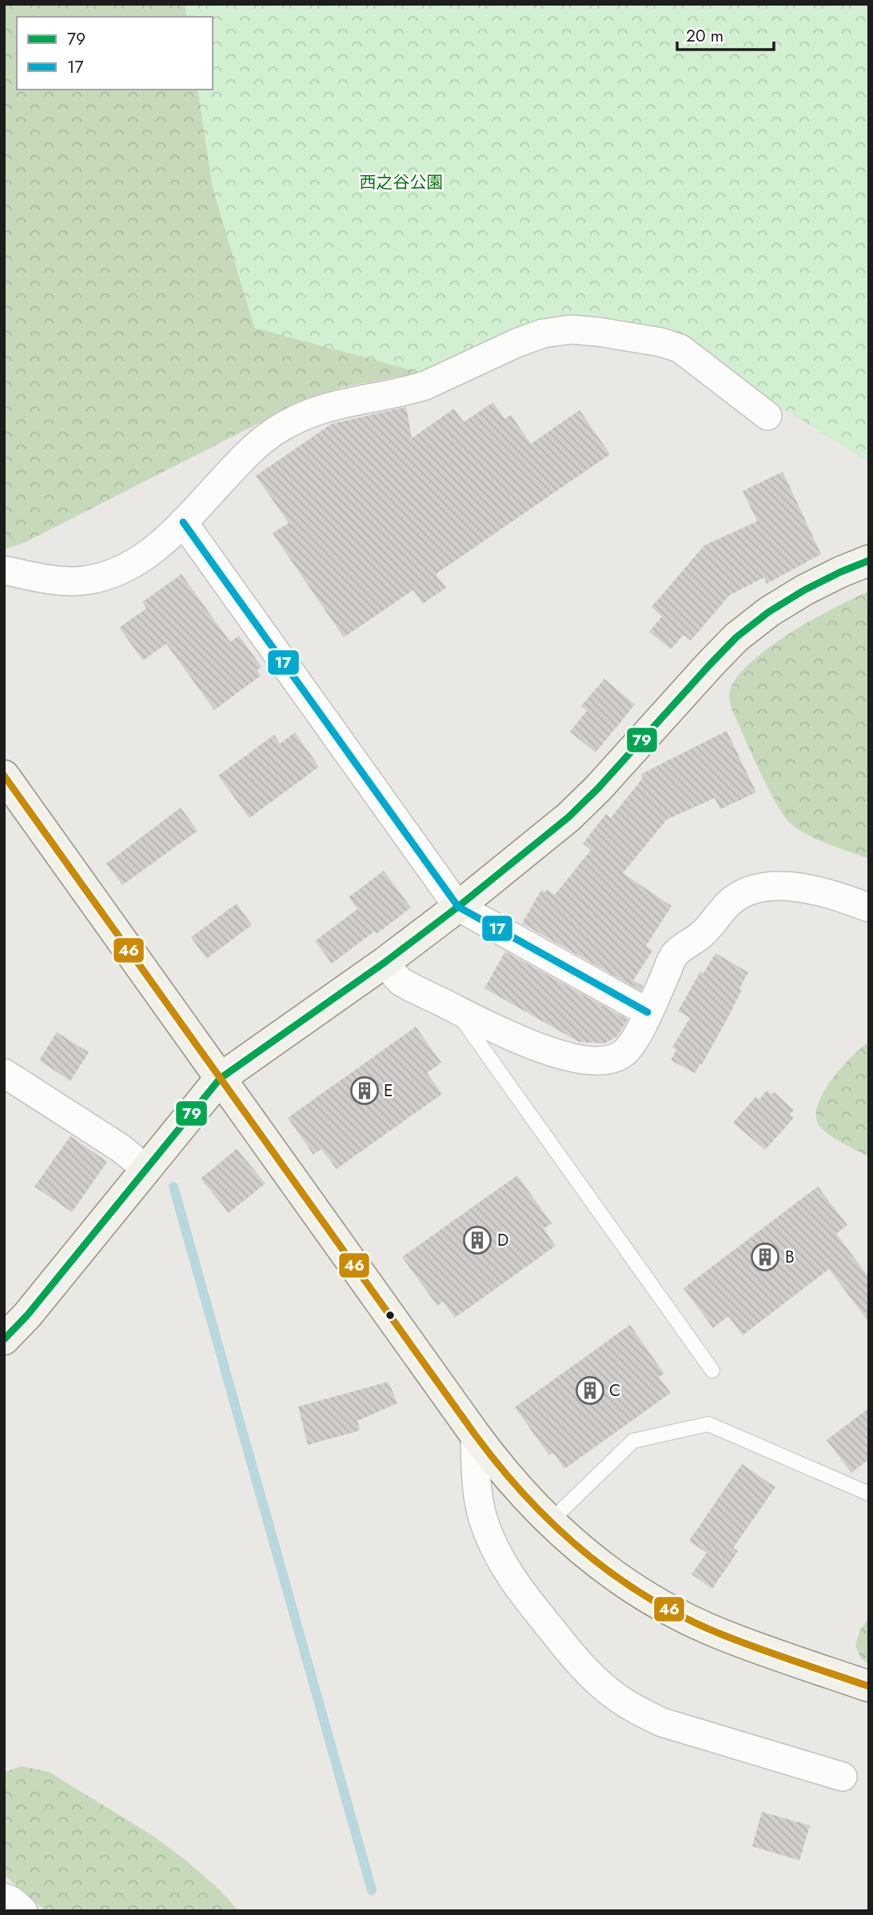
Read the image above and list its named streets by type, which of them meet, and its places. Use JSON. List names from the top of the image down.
{
  "parks": ["西之谷公園"],
  "places": {
    "building": [
      "E",
      "D",
      "B",
      "C"
    ]
  },
  "lines": ["transit line 17", "transit line 79", "transit line 46"],
  "legend": ["79", "17"],
  "scale_bar": "20 m"
}
